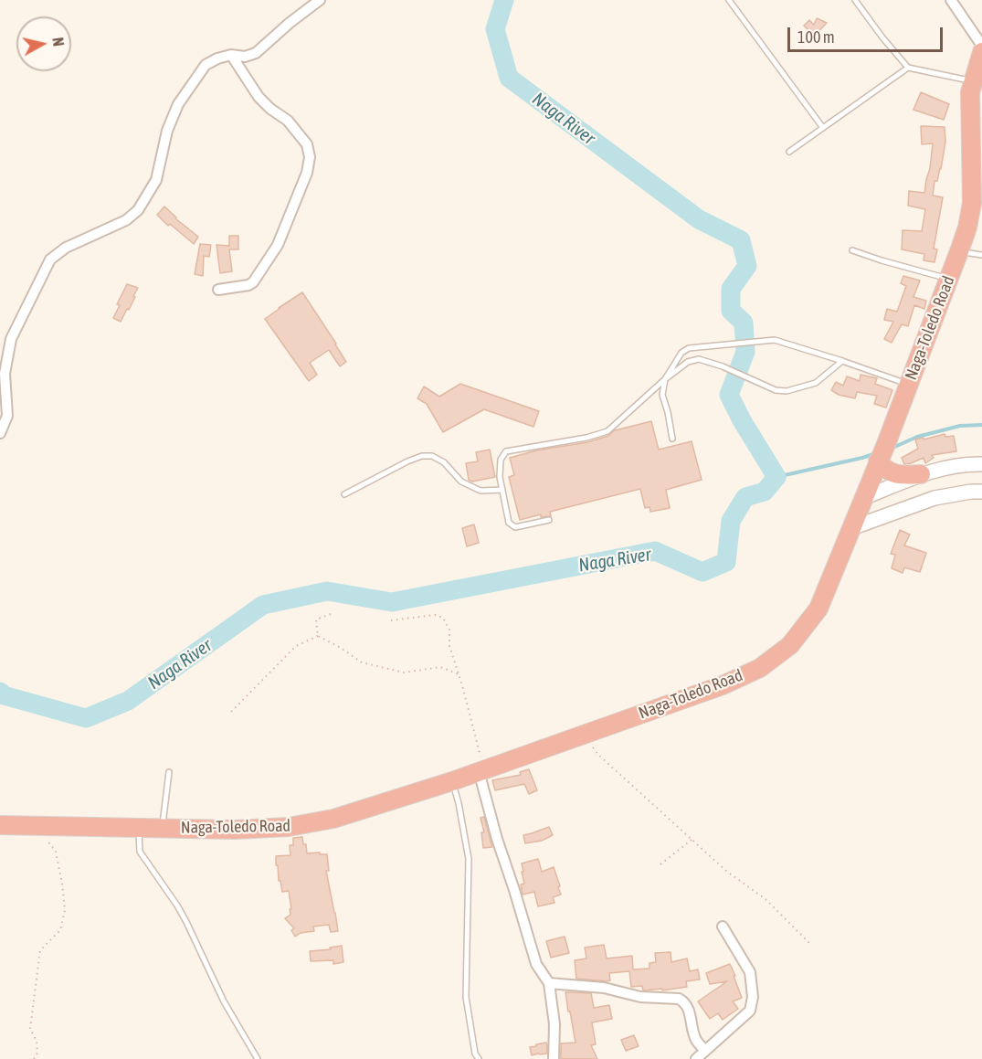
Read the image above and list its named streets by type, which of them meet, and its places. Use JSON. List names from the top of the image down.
{
  "streets": {
    "highway": ["Naga-Toledo Road"]
  },
  "water": ["Naga River"],
  "scale_bar": "100 m",
  "north": "right"
}
